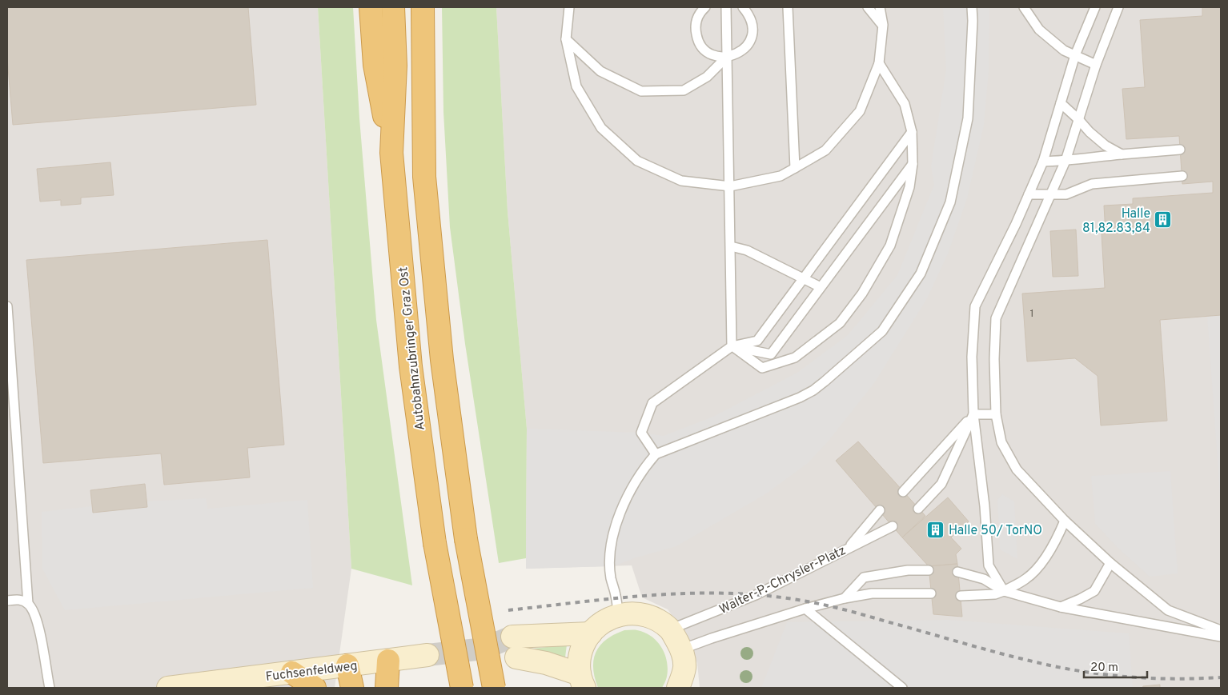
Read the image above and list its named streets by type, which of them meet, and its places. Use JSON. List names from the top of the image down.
{
  "streets": {
    "highway": ["Autobahnzubringer Graz Ost"],
    "main road": ["Fuchsenfeldweg"],
    "lane": ["Walter-P.-Chrysler-Platz"]
  },
  "places": {
    "building": ["Halle 81,82.83,84", "Halle 50/ TorNO"]
  },
  "house_numbers": ["1"],
  "scale_bar": "20 m"
}
